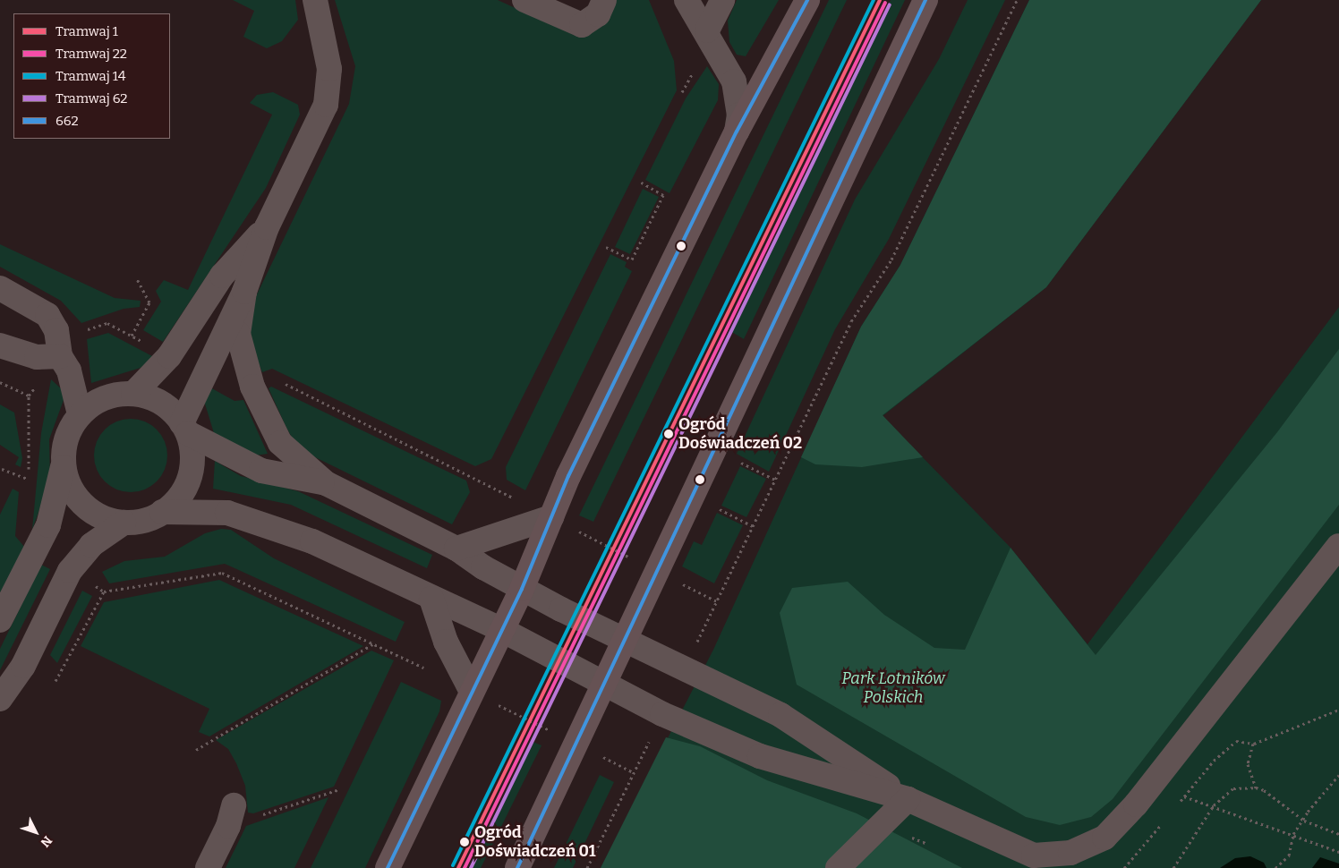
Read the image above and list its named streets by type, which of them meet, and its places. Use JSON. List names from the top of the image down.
{
  "parks": ["Park Lotników Polskich"],
  "places": ["Ogród Doświadczeń 02", "Ogród Doświadczeń 01"],
  "lines": [
    "tram line 1",
    "tram line 14",
    "transit line 662",
    "tram line 22",
    "tram line 62"
  ],
  "legend": [
    "Tramwaj 1",
    "Tramwaj 22",
    "Tramwaj 14",
    "Tramwaj 62",
    "662"
  ],
  "north": "bottom right"
}
